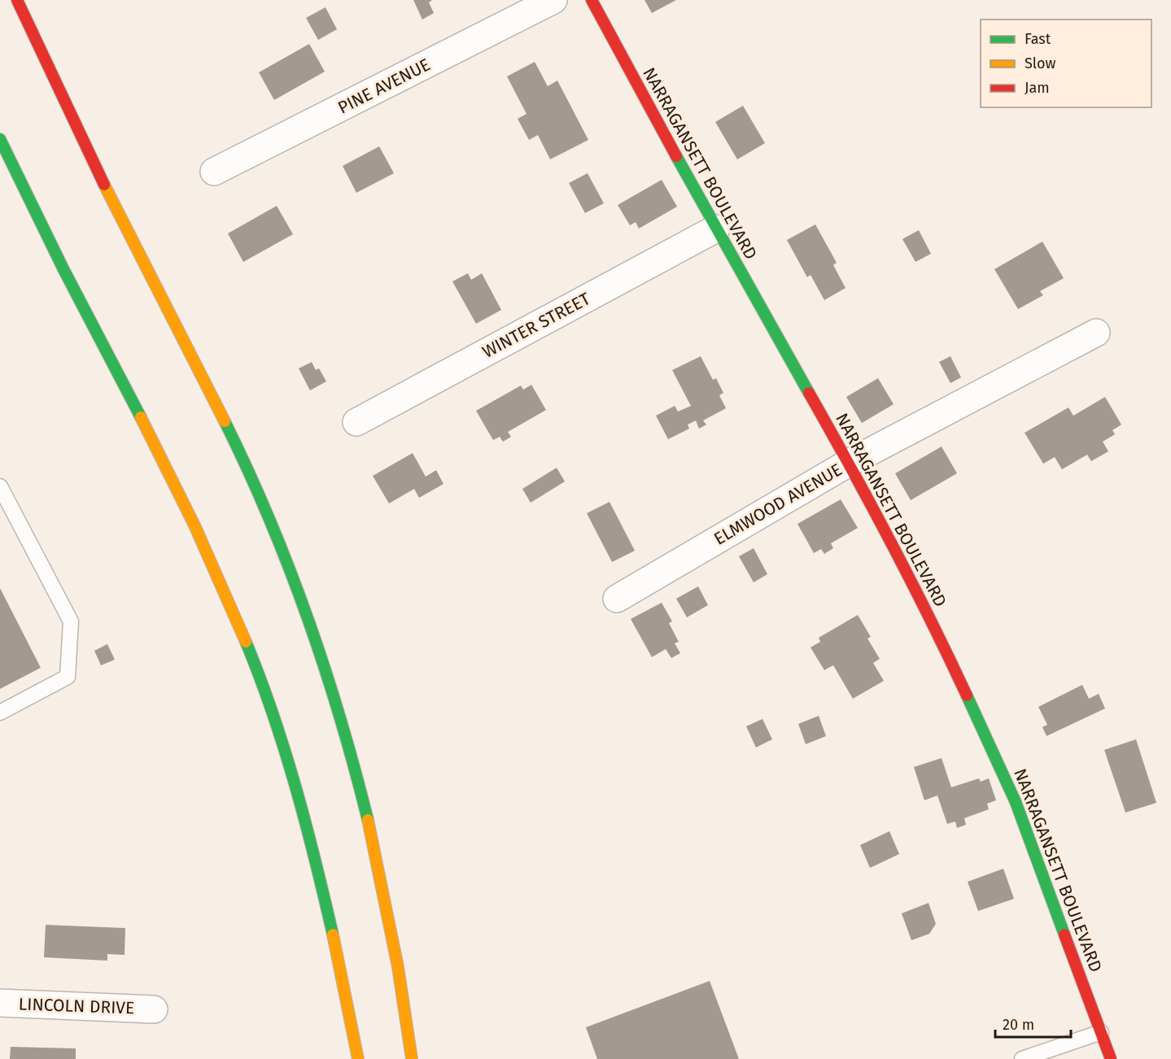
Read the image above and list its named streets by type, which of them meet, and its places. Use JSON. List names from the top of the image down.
{
  "streets": {
    "main road": ["NARRAGANSETT BOULEVARD"],
    "street": [
      "PINE AVENUE",
      "WINTER STREET",
      "ELMWOOD AVENUE",
      "LINCOLN DRIVE"
    ]
  },
  "crossings": [
    ["NARRAGANSETT BOULEVARD", "WINTER STREET"],
    ["NARRAGANSETT BOULEVARD", "ELMWOOD AVENUE"]
  ],
  "legend": ["Fast", "Slow", "Jam"],
  "scale_bar": "20 m"
}
